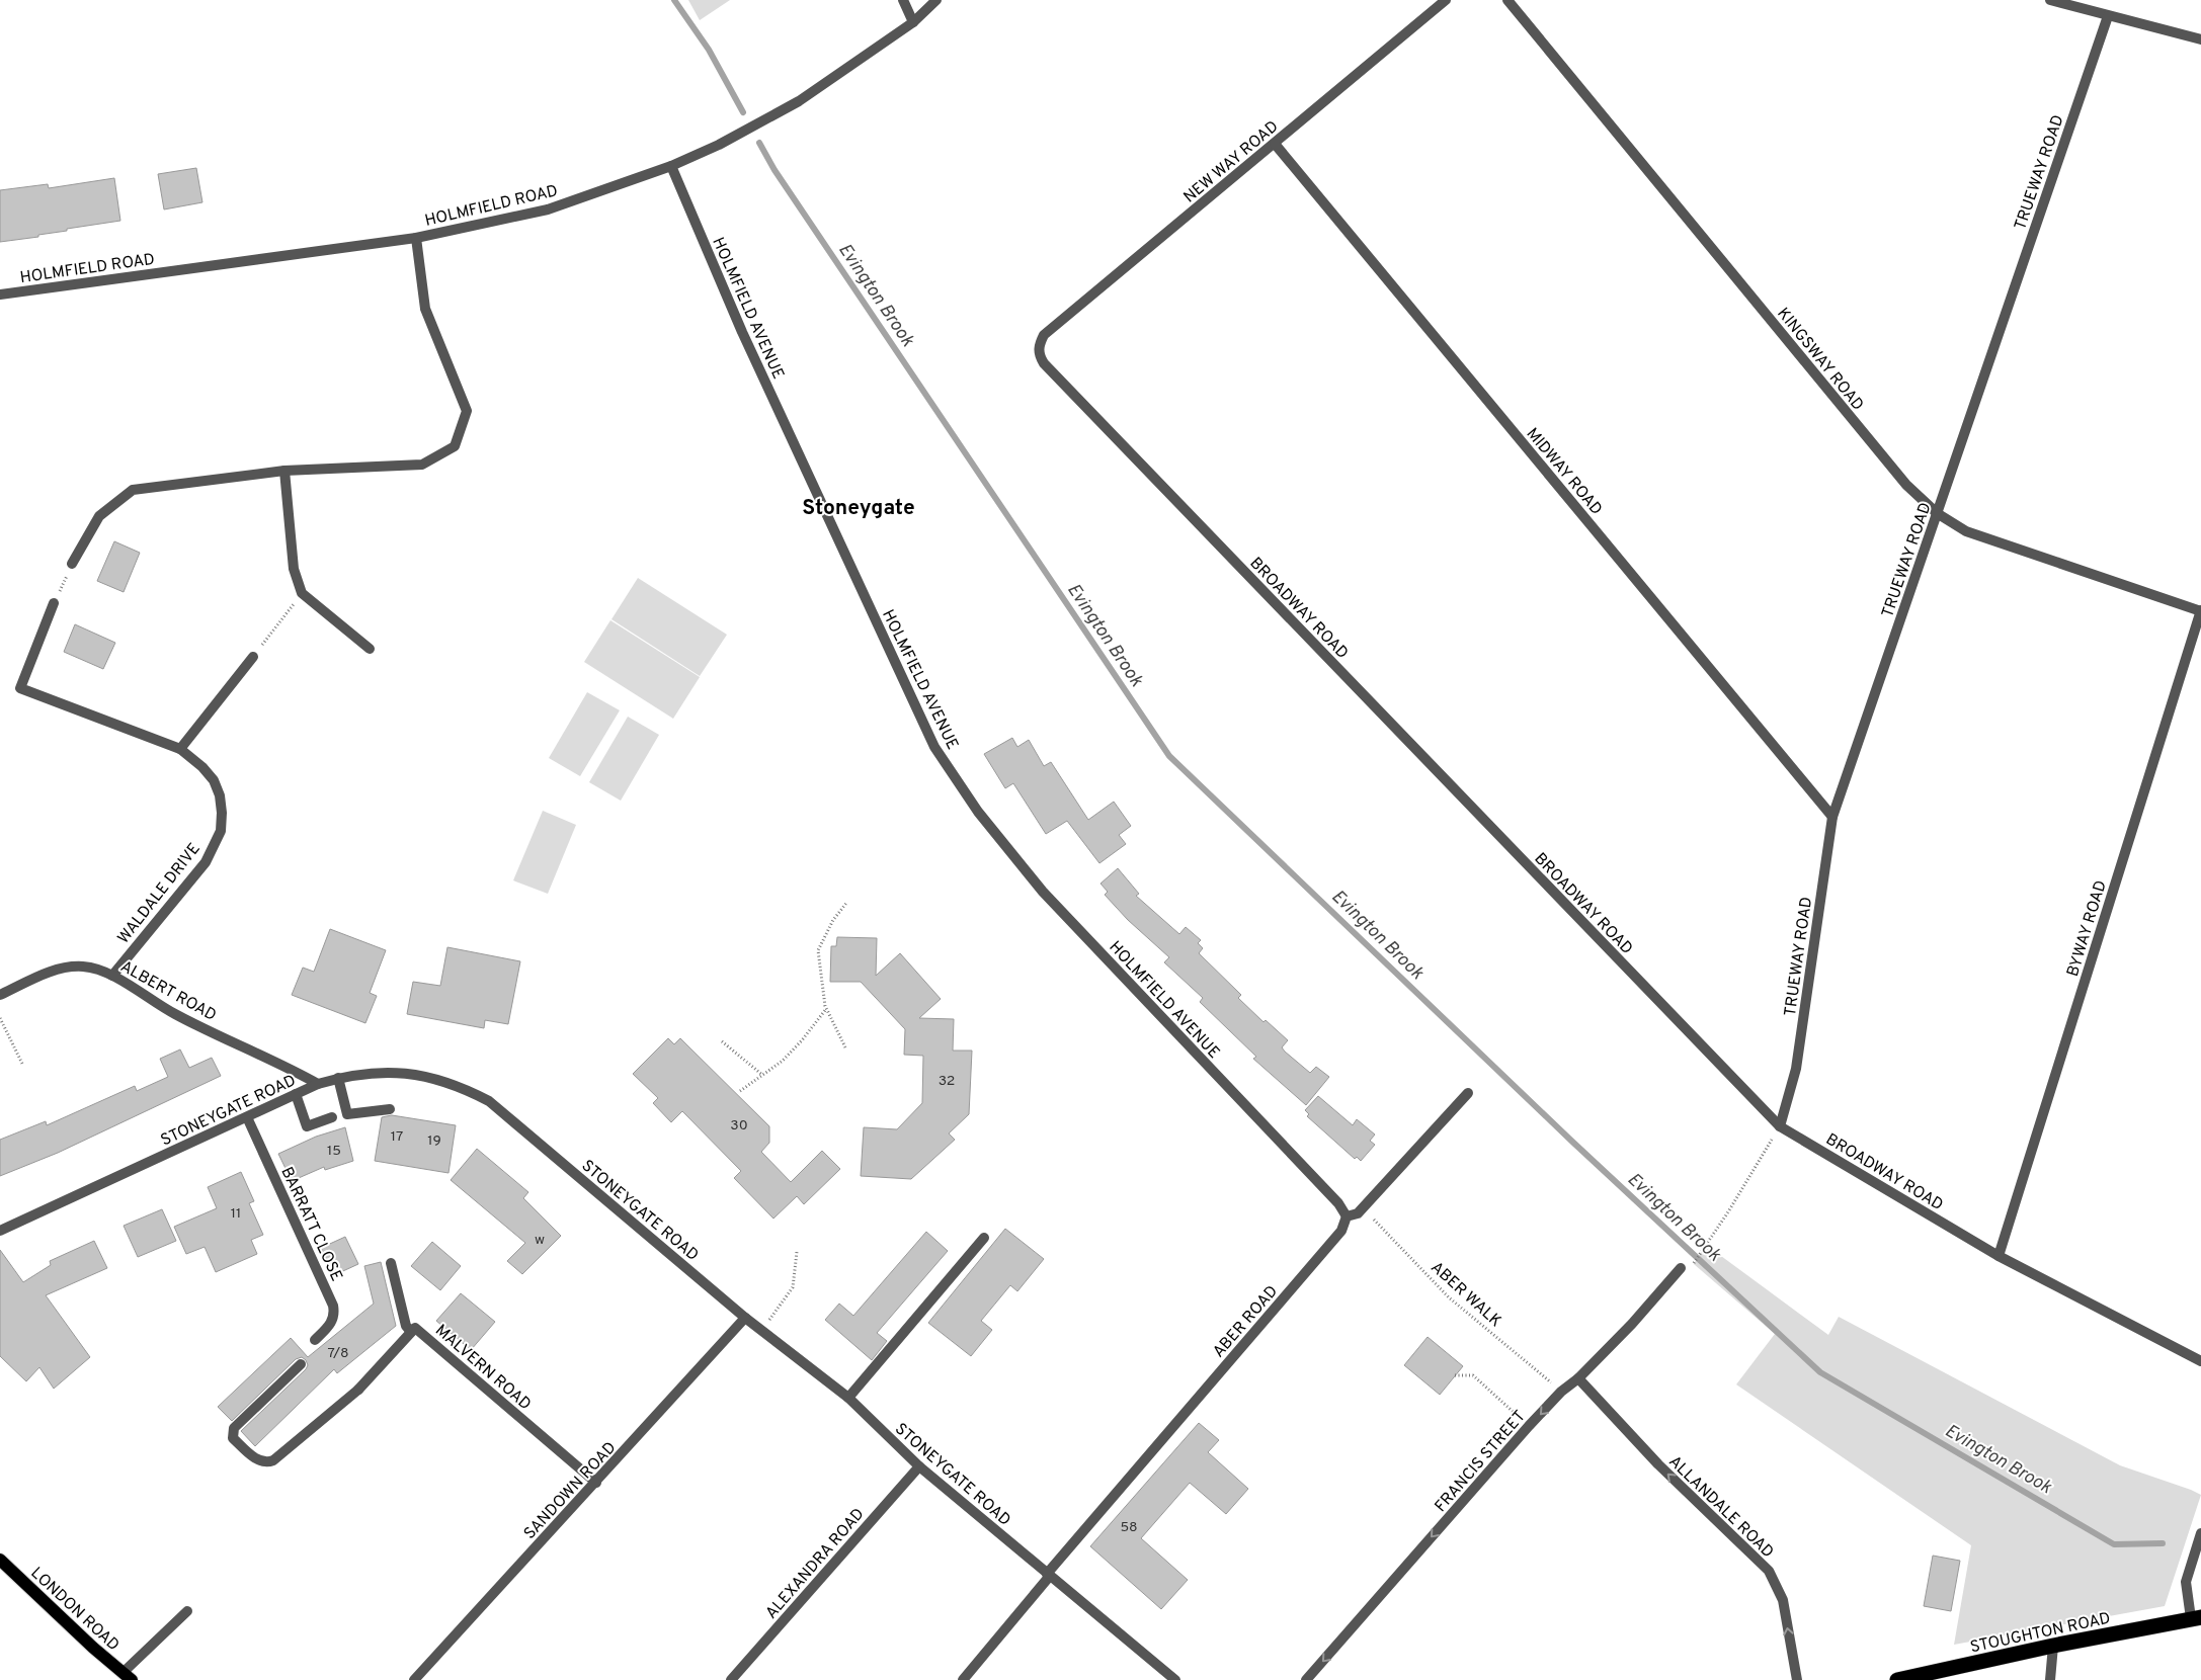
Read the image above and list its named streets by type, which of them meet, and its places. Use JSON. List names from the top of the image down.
{
  "streets": {
    "highway": ["STOUGHTON ROAD"],
    "main road": ["LONDON ROAD"],
    "street": [
      "NEW WAY ROAD",
      "TRUEWAY ROAD",
      "HOLMFIELD ROAD",
      "HOLMFIELD AVENUE",
      "KINGSWAY ROAD",
      "MIDWAY ROAD",
      "BROADWAY ROAD",
      "WALDALE DRIVE",
      "BYWAY ROAD",
      "ALBERT ROAD",
      "STONEYGATE ROAD",
      "BARRATT CLOSE",
      "ABER ROAD",
      "MALVERN ROAD",
      "FRANCIS STREET",
      "SANDOWN ROAD",
      "ALLANDALE ROAD",
      "ALEXANDRA ROAD"
    ],
    "path": ["ABER WALK"]
  },
  "crossings": [
    ["NEW WAY ROAD", "MIDWAY ROAD"],
    ["NEW WAY ROAD", "BROADWAY ROAD"],
    ["TRUEWAY ROAD", "KINGSWAY ROAD"],
    ["TRUEWAY ROAD", "MIDWAY ROAD"],
    ["TRUEWAY ROAD", "BROADWAY ROAD"],
    ["HOLMFIELD ROAD", "HOLMFIELD AVENUE"],
    ["HOLMFIELD AVENUE", "ABER ROAD"],
    ["KINGSWAY ROAD", "BYWAY ROAD"],
    ["BROADWAY ROAD", "BYWAY ROAD"],
    ["WALDALE DRIVE", "ALBERT ROAD"],
    ["ALBERT ROAD", "STONEYGATE ROAD"],
    ["STONEYGATE ROAD", "BARRATT CLOSE"],
    ["STONEYGATE ROAD", "ABER ROAD"],
    ["STONEYGATE ROAD", "SANDOWN ROAD"],
    ["STONEYGATE ROAD", "ALEXANDRA ROAD"],
    ["ABER WALK", "FRANCIS STREET"],
    ["MALVERN ROAD", "SANDOWN ROAD"],
    ["FRANCIS STREET", "ALLANDALE ROAD"]
  ],
  "one_way": ["FRANCIS STREET", "ALLANDALE ROAD"],
  "districts": ["Stoneygate"],
  "water": ["Evington Brook"],
  "house_numbers": [
    "32",
    "30",
    "17",
    "19",
    "15",
    "11",
    "w",
    "7/8",
    "58"
  ]
}
